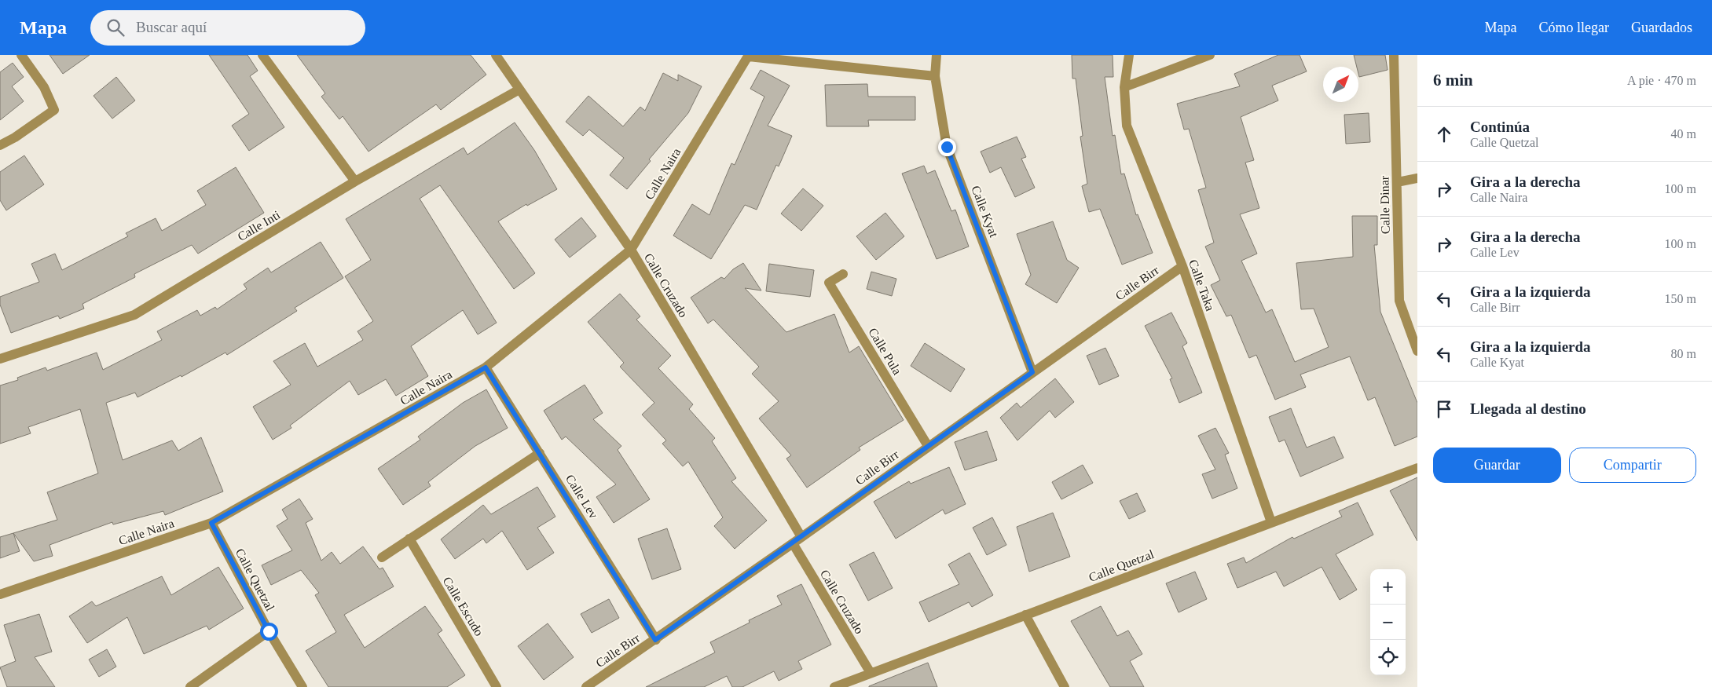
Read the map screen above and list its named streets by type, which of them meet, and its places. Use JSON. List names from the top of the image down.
{
  "streets": {
    "street": [
      "Calle Naira",
      "Calle Dinar",
      "Calle Kyat",
      "Calle Inti",
      "Calle Birr",
      "Calle Cruzado",
      "Calle Taka",
      "Calle Pula",
      "Calle Lev",
      "Calle Quetzal",
      "Calle Escudo"
    ]
  },
  "crossings": [
    ["Calle Naira", "Calle Cruzado"],
    ["Calle Naira", "Calle Lev"],
    ["Calle Naira", "Calle Quetzal"],
    ["Calle Kyat", "Calle Birr"],
    ["Calle Inti", "Calle Cruzado"],
    ["Calle Birr", "Calle Cruzado"],
    ["Calle Birr", "Calle Taka"],
    ["Calle Birr", "Calle Pula"],
    ["Calle Birr", "Calle Lev"],
    ["Calle Cruzado", "Calle Quetzal"],
    ["Calle Taka", "Calle Quetzal"]
  ],
  "north": "top right",
  "page": {
    "header": "Mapa",
    "search": "Buscar aquí",
    "nav": ["Mapa", "Cómo llegar", "Guardados"],
    "heading": ["6 min", "A pie · 470 m"],
    "list": [
      ["Continúa", "Calle Quetzal", "40 m"],
      ["Gira a la derecha", "Calle Naira", "100 m"],
      ["Gira a la derecha", "Calle Lev", "100 m"],
      ["Gira a la izquierda", "Calle Birr", "150 m"],
      ["Gira a la izquierda", "Calle Kyat", "80 m"],
      "Llegada al destino"
    ],
    "buttons": ["Guardar", "Compartir"],
    "map_buttons": ["+", "−"]
  }
}
